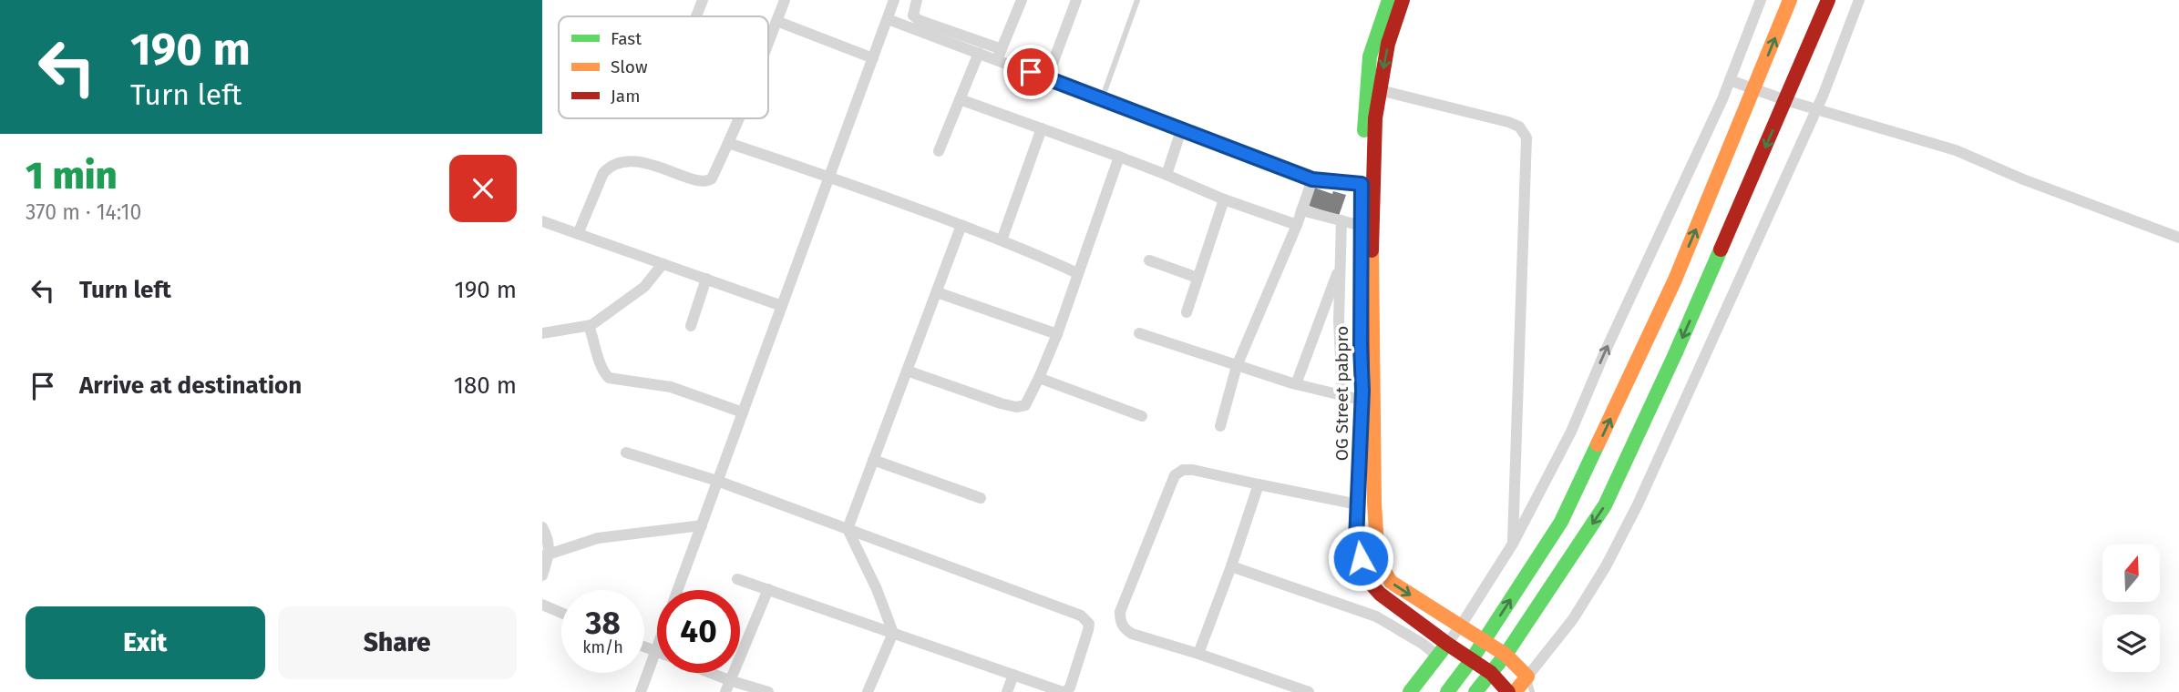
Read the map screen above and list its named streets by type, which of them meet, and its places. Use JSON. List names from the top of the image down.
{
  "streets": {
    "street": ["OG Street pabpro"]
  },
  "legend": ["Fast", "Slow", "Jam"],
  "north": "top",
  "page": {
    "turn": ["190 m", "Turn left"],
    "heading": ["1 min", "370 m · 14:10"],
    "list": [
      {
        "name": "Turn left",
        "value": "190 m"
      },
      {
        "name": "Arrive at destination",
        "value": "180 m"
      }
    ],
    "speed": "38 km/h",
    "limit": "40",
    "buttons": ["Exit", "Share"]
  }
}
